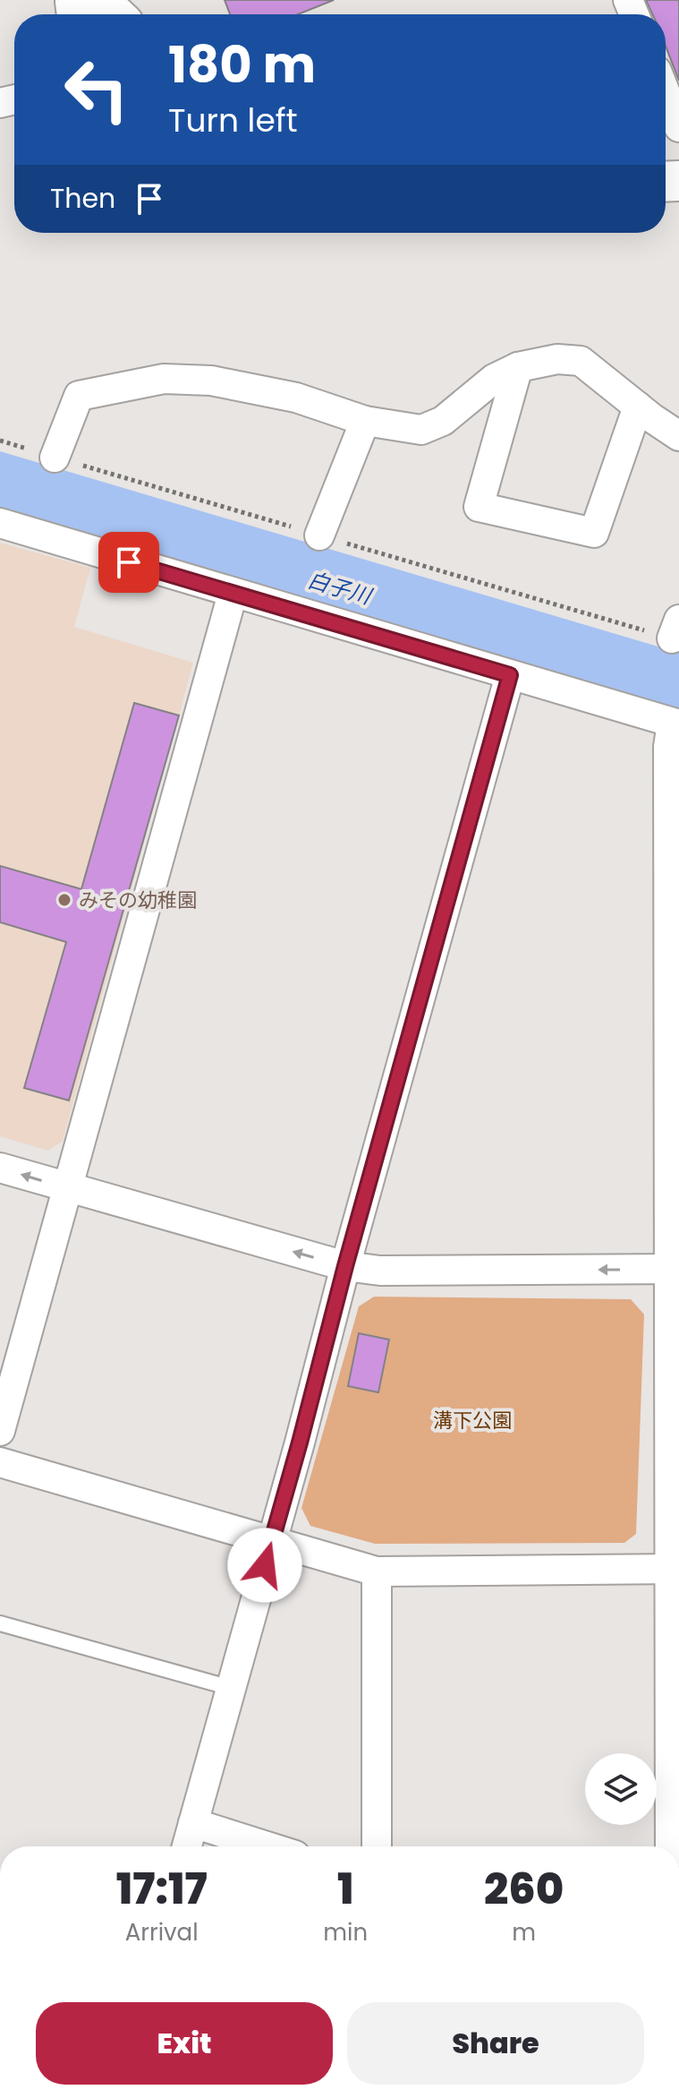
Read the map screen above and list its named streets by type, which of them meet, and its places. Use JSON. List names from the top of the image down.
{
  "water": ["白子川"],
  "parks": ["溝下公園"],
  "places": ["みその幼稚園"],
  "page": {
    "turn": ["180 m", "Turn left"],
    "then": "Then",
    "eta": [
      "17:17",
      "Arrival",
      "1",
      "min",
      "260",
      "m"
    ],
    "buttons": ["Exit", "Share"]
  }
}
